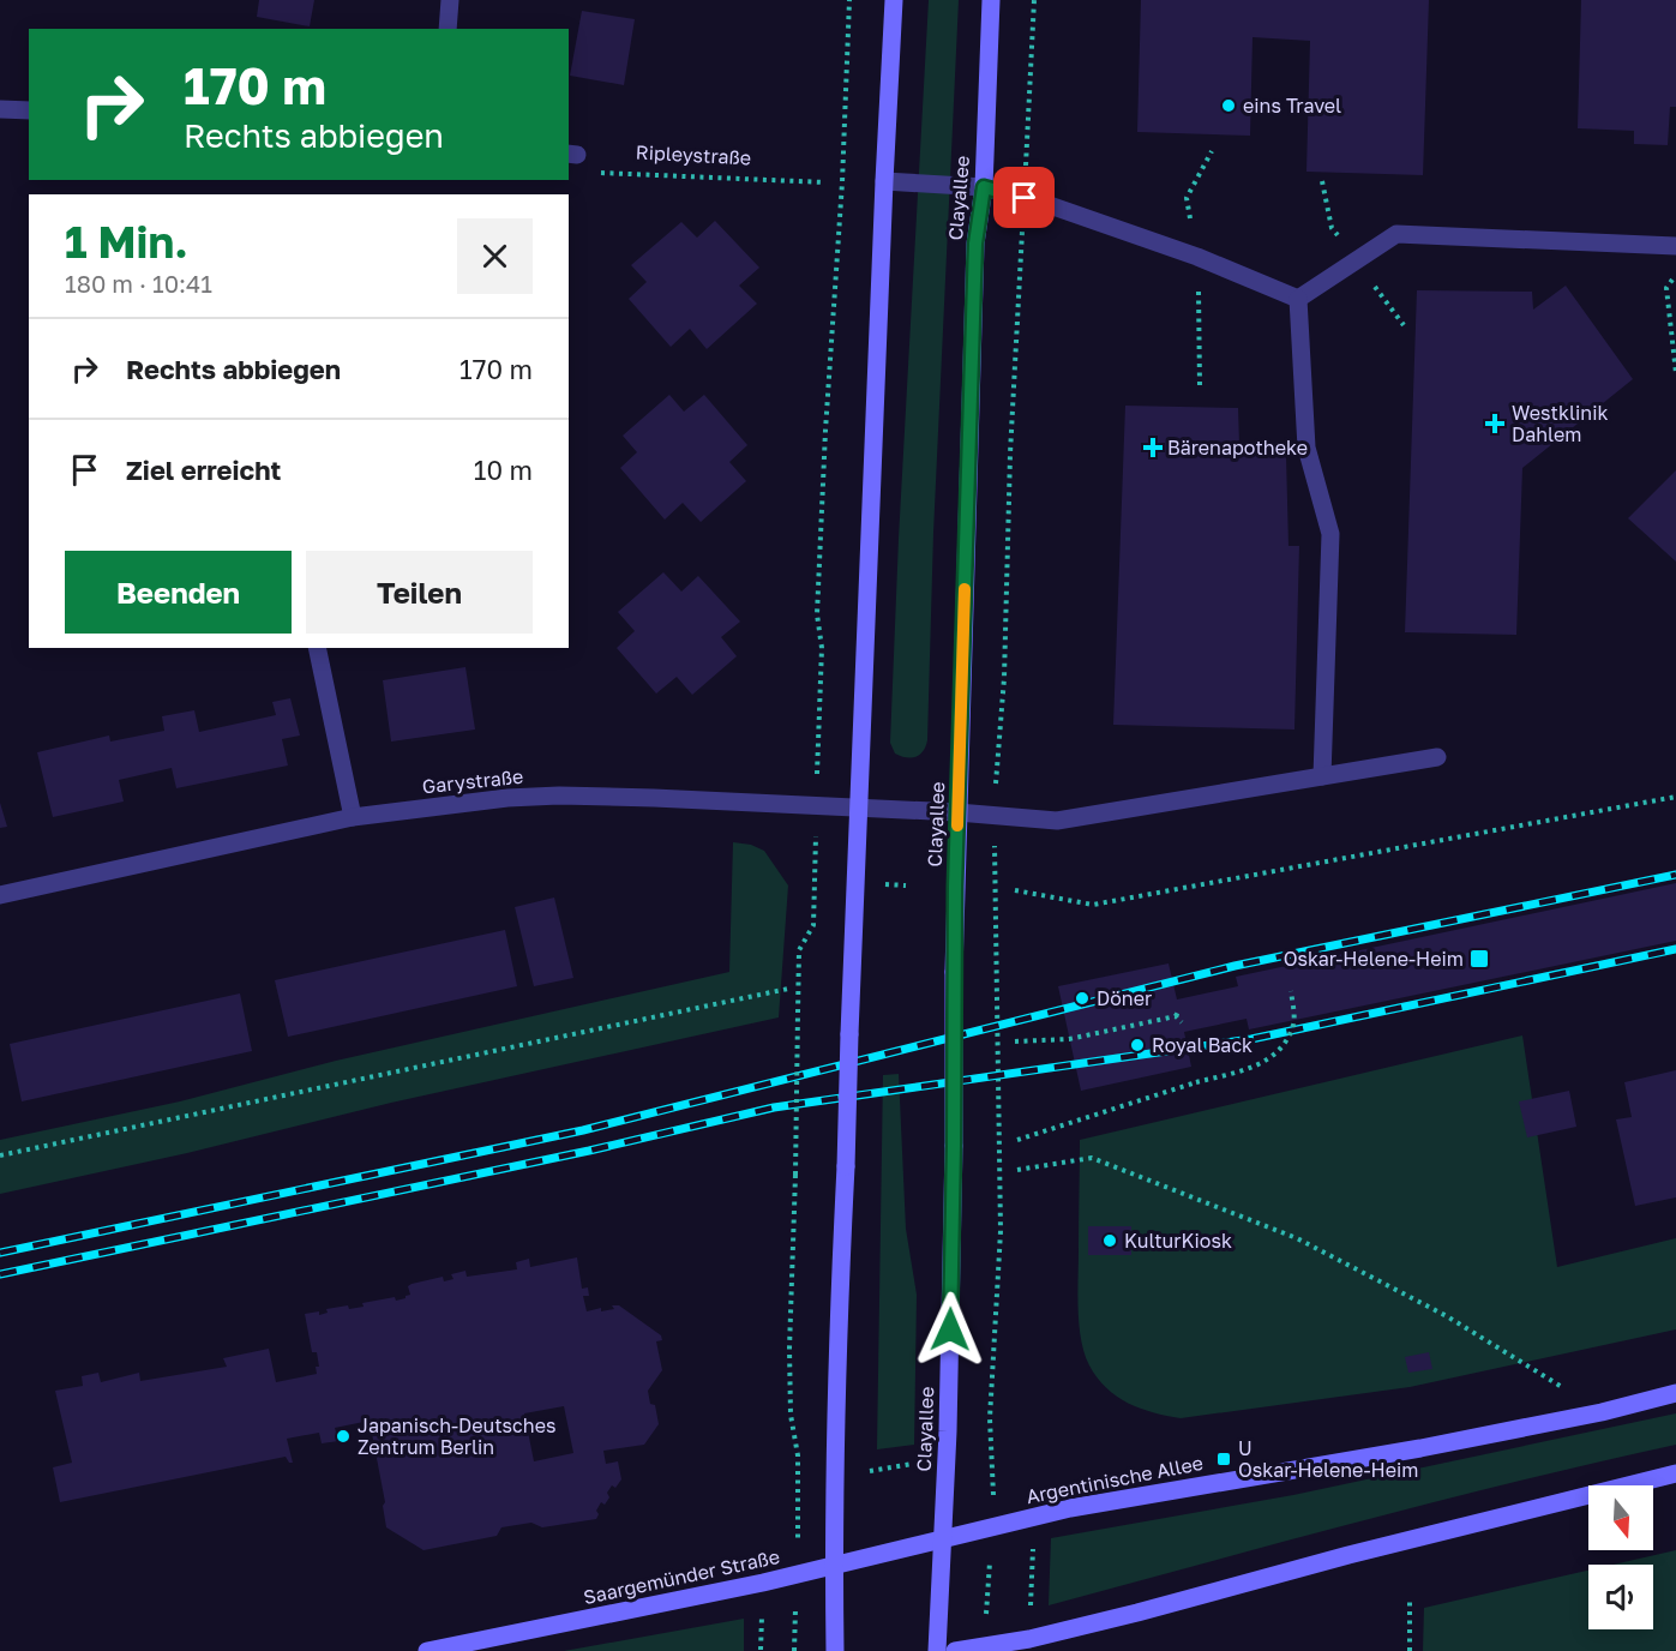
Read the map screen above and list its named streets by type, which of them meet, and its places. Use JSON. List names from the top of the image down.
{
  "streets": {
    "main road": ["Clayallee", "Argentinische Allee", "Saargemünder Straße"],
    "street": ["Garystraße"],
    "path": ["Ripleystraße"]
  },
  "crossings": [
    ["Clayallee", "Garystraße"],
    ["Clayallee", "Argentinische Allee"],
    ["Clayallee", "Saargemünder Straße"],
    ["Argentinische Allee", "Saargemünder Straße"]
  ],
  "places": {
    "other": [
      "eins Travel",
      "Döner",
      "Royal Back",
      "KulturKiosk",
      "Japanisch-Deutsches Zentrum Berlin"
    ],
    "health": ["Westklinik Dahlem", "Bärenapotheke"],
    "transit": ["Oskar-Helene-Heim", "U Oskar-Helene-Heim"]
  },
  "north": "bottom",
  "page": {
    "turn": ["170 m", "Rechts abbiegen"],
    "heading": ["1 Min.", "180 m · 10:41"],
    "list": [
      {
        "name": "Rechts abbiegen",
        "value": "170 m"
      },
      {
        "name": "Ziel erreicht",
        "value": "10 m"
      }
    ],
    "buttons": ["Beenden", "Teilen"]
  }
}
